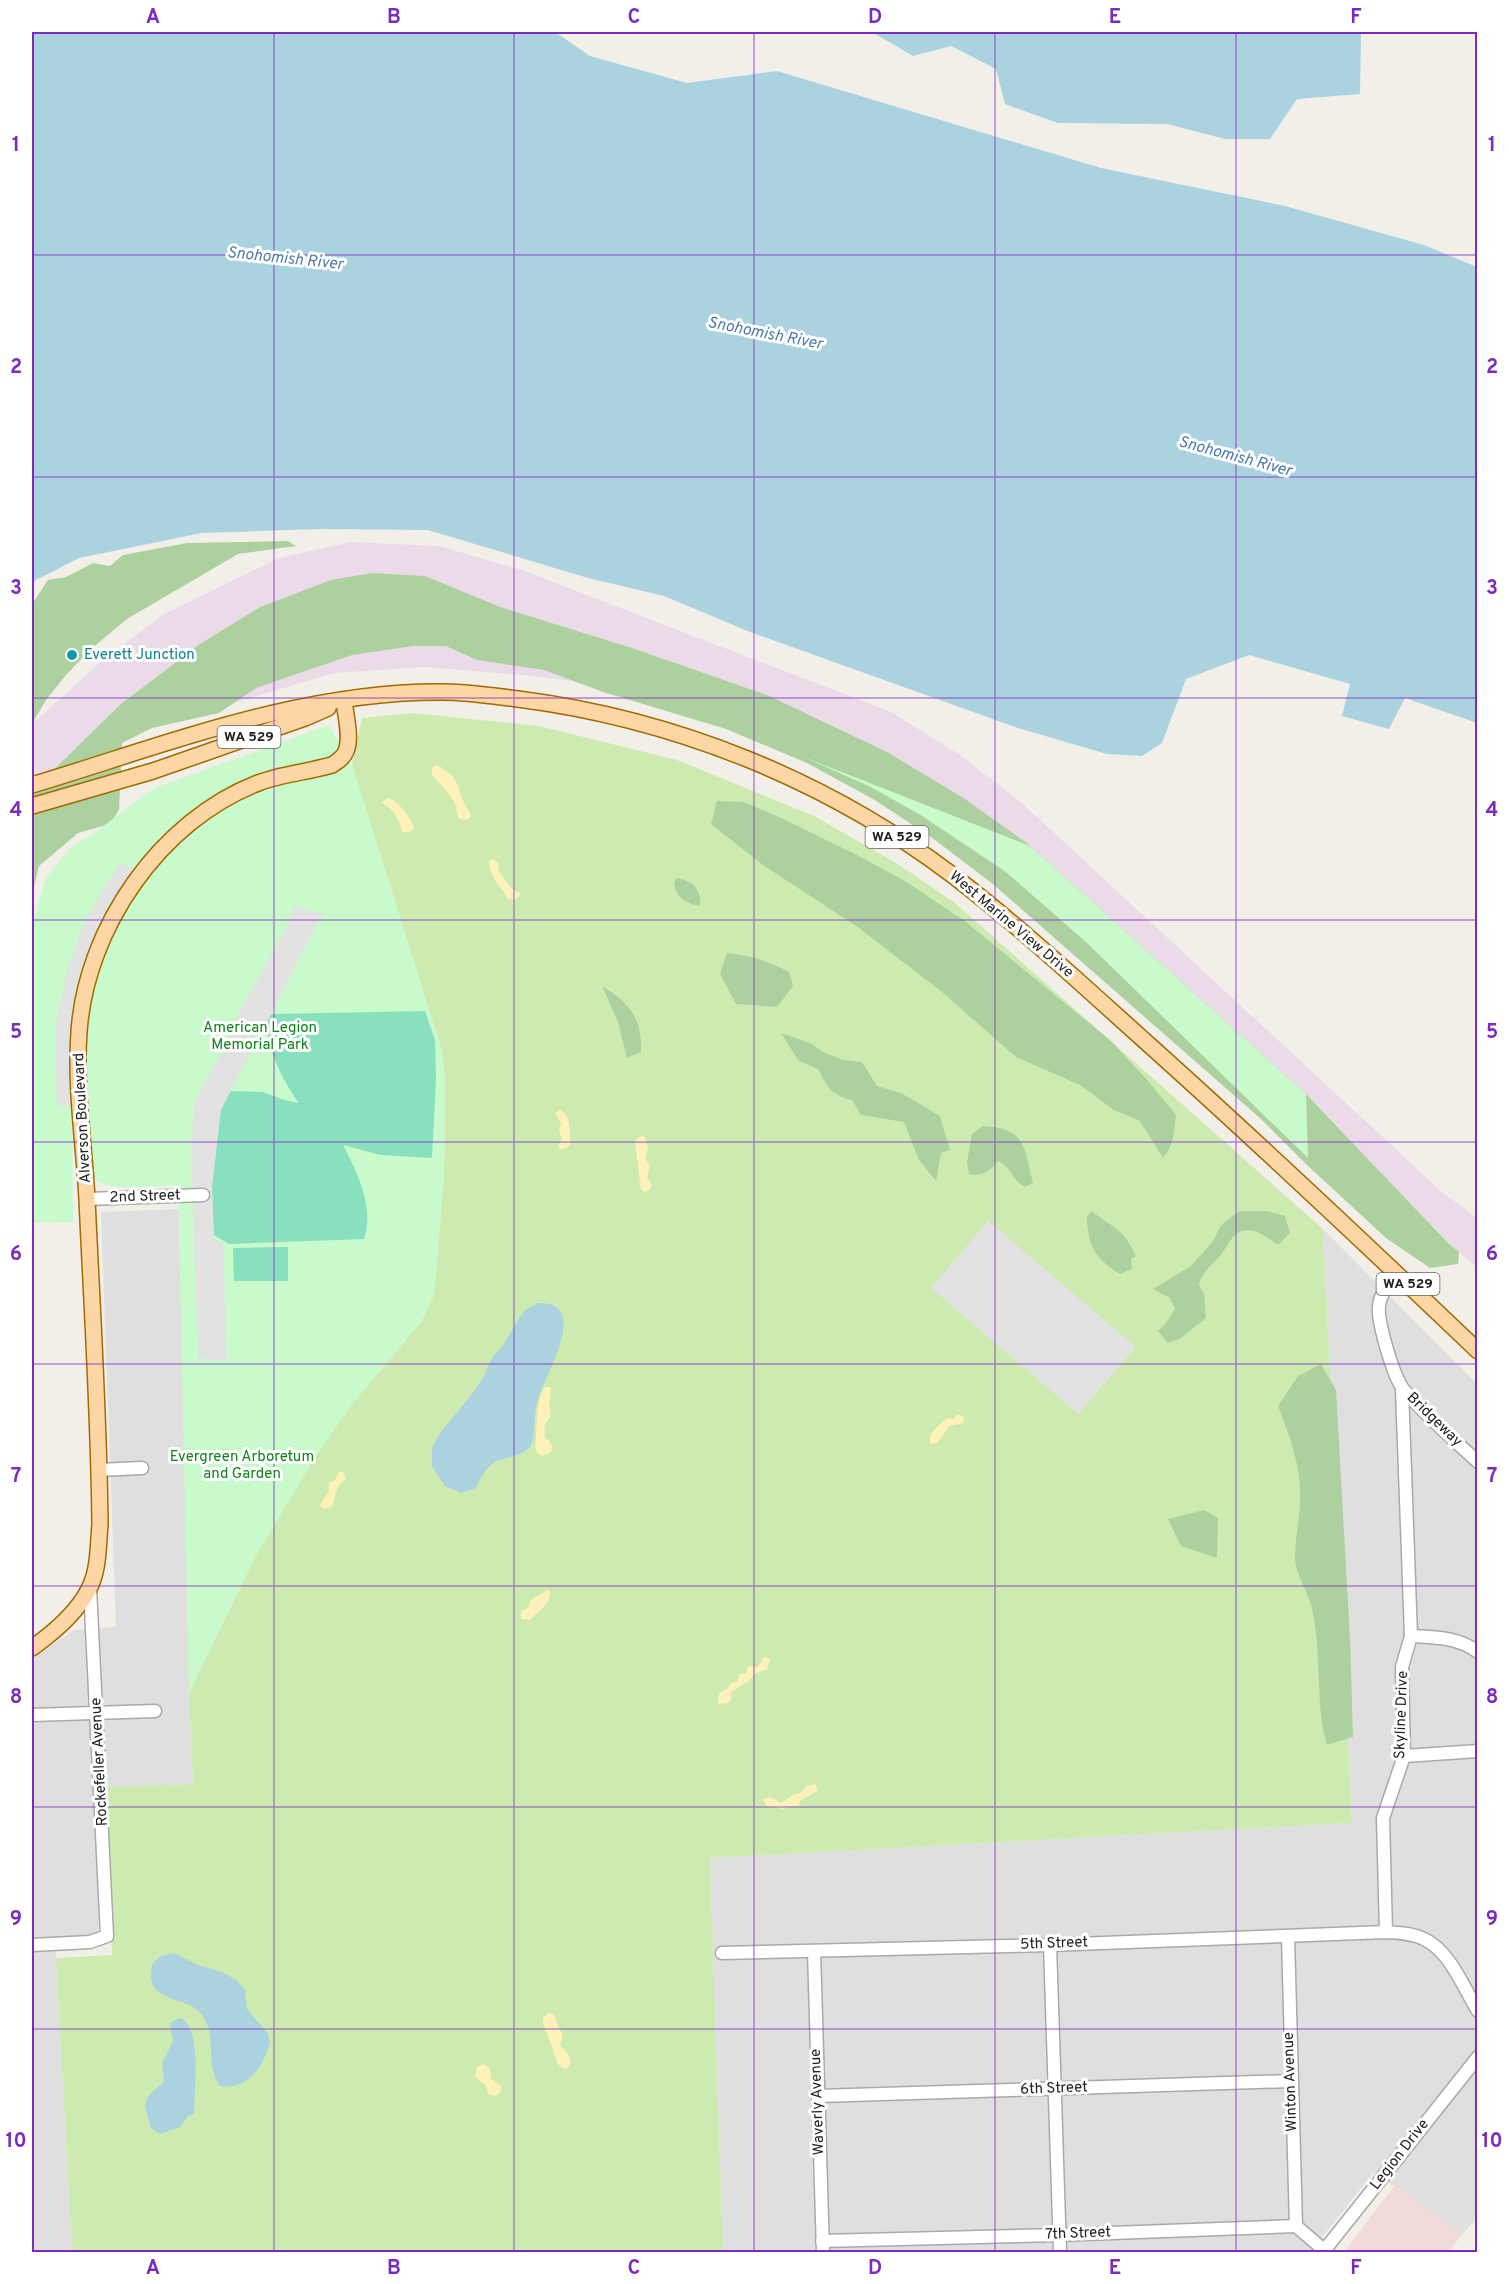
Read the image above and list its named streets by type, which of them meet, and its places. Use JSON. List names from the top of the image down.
{
  "streets": {
    "main road": ["WA 529", "West Marine View Drive", "Alverson Boulevard"],
    "street": [
      "2nd Street",
      "Bridgeway",
      "Skyline Drive",
      "Rockefeller Avenue",
      "5th Street",
      "Winton Avenue",
      "6th Street",
      "Waverly Avenue",
      "Legion Drive",
      "7th Street"
    ]
  },
  "crossings": [
    ["WA 529", "West Marine View Drive"],
    ["WA 529", "Bridgeway"],
    ["West Marine View Drive", "Alverson Boulevard"],
    ["West Marine View Drive", "Bridgeway"],
    ["Alverson Boulevard", "2nd Street"],
    ["Alverson Boulevard", "Rockefeller Avenue"],
    ["Bridgeway", "Skyline Drive"],
    ["Skyline Drive", "5th Street"],
    ["5th Street", "Winton Avenue"],
    ["5th Street", "Waverly Avenue"],
    ["Winton Avenue", "6th Street"],
    ["Winton Avenue", "7th Street"],
    ["6th Street", "Waverly Avenue"],
    ["Waverly Avenue", "7th Street"]
  ],
  "water": ["Snohomish River"],
  "parks": ["American Legion Memorial Park", "Evergreen Arboretum and Garden"],
  "places": ["Everett Junction"],
  "grid": {
    "columns": [
      "A",
      "B",
      "C",
      "D",
      "E",
      "F"
    ],
    "rows": [
      "1",
      "2",
      "3",
      "4",
      "5",
      "6",
      "7",
      "8",
      "9",
      "10"
    ]
  }
}
